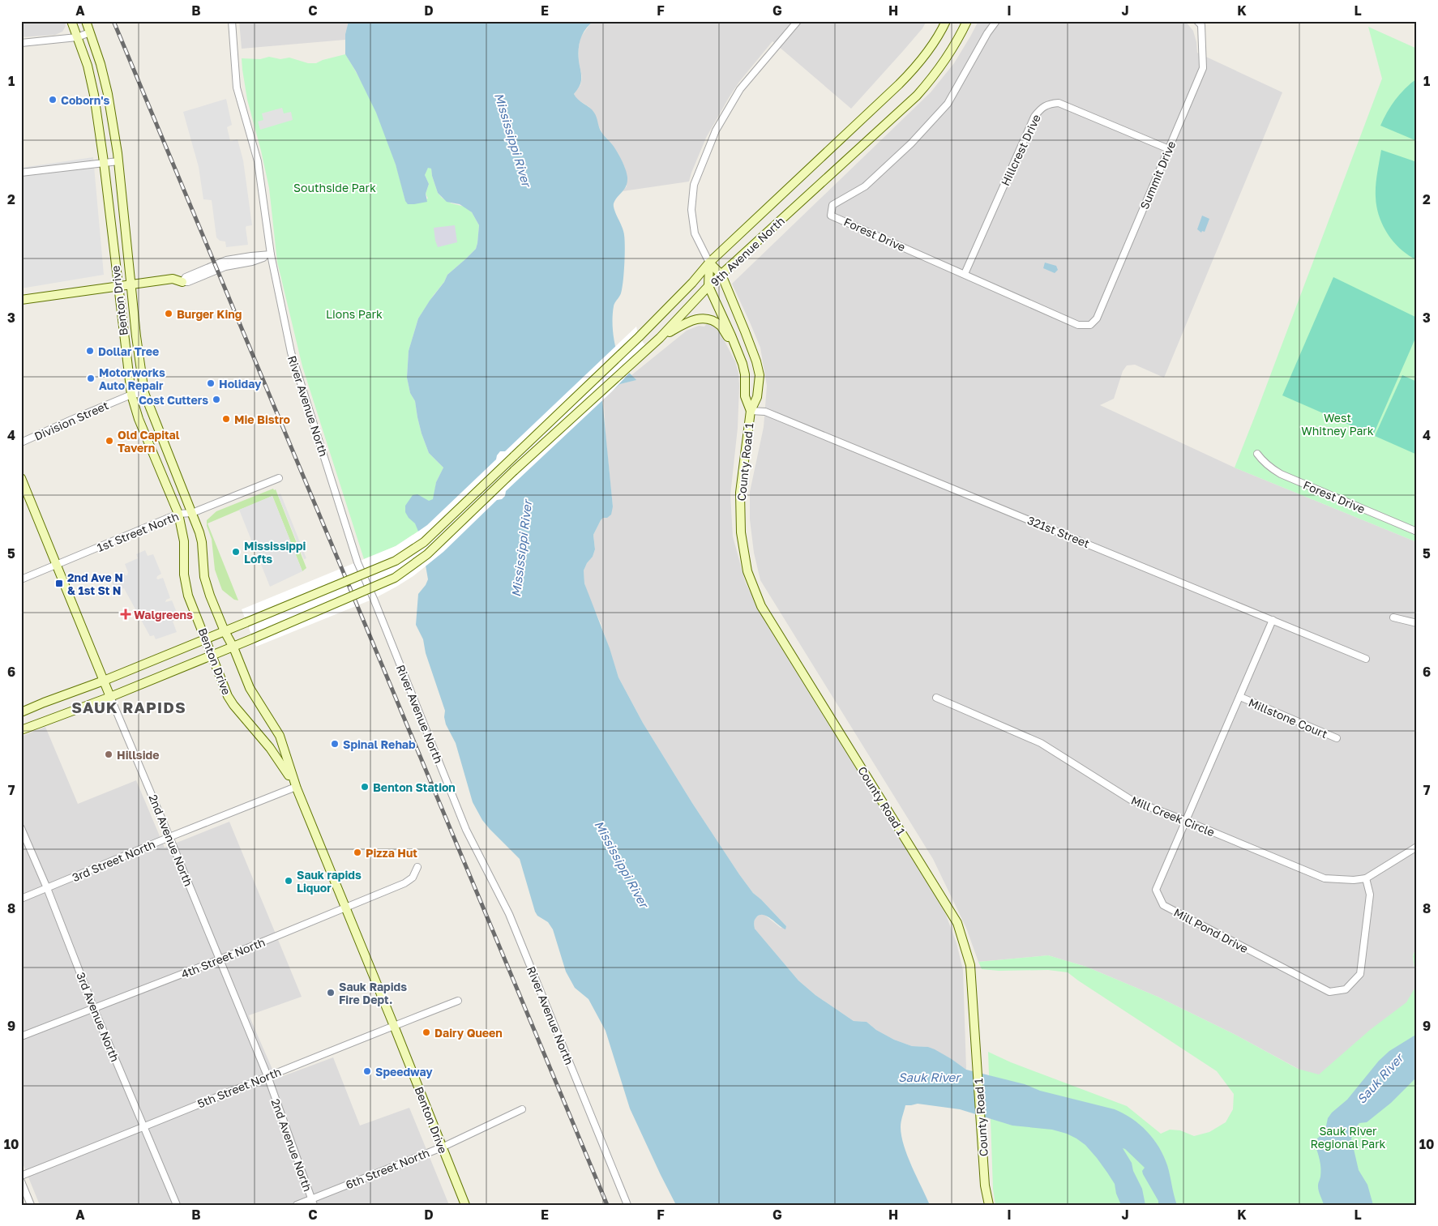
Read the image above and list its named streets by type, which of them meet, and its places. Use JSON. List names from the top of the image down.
{
  "streets": {
    "main road": [
      "9th Avenue North",
      "Benton Drive",
      "County Road 1",
      "2nd Avenue North"
    ],
    "street": [
      "Hillcrest Drive",
      "Summit Drive",
      "Forest Drive",
      "River Avenue North",
      "Division Street",
      "1st Street North",
      "321st Street",
      "Millstone Court",
      "Mill Creek Circle",
      "3rd Street North",
      "Mill Pond Drive",
      "4th Street North",
      "3rd Avenue North",
      "5th Street North",
      "6th Street North"
    ]
  },
  "crossings": [
    ["Hillcrest Drive", "Summit Drive"],
    ["Hillcrest Drive", "Forest Drive"],
    ["Summit Drive", "Forest Drive"],
    ["9th Avenue North", "Benton Drive"],
    ["9th Avenue North", "County Road 1"],
    ["9th Avenue North", "2nd Avenue North"],
    ["Benton Drive", "Division Street"],
    ["Benton Drive", "1st Street North"],
    ["Benton Drive", "3rd Street North"],
    ["Benton Drive", "4th Street North"],
    ["Benton Drive", "5th Street North"],
    ["Benton Drive", "6th Street North"],
    ["County Road 1", "321st Street"],
    ["1st Street North", "2nd Avenue North"],
    ["321st Street", "Mill Pond Drive"],
    ["Millstone Court", "Mill Pond Drive"],
    ["Mill Creek Circle", "Mill Pond Drive"],
    ["2nd Avenue North", "3rd Street North"],
    ["2nd Avenue North", "4th Street North"],
    ["2nd Avenue North", "5th Street North"],
    ["2nd Avenue North", "6th Street North"],
    ["3rd Street North", "3rd Avenue North"],
    ["4th Street North", "3rd Avenue North"],
    ["3rd Avenue North", "5th Street North"]
  ],
  "districts": ["SAUK RAPIDS"],
  "water": ["Mississippi River", "Sauk River"],
  "parks": [
    "Southside Park",
    "Lions Park",
    "West Whitney Park",
    "Sauk River Regional Park"
  ],
  "places": {
    "other": [
      "Coborn's",
      "Burger King",
      "Dollar Tree",
      "Motorworks Auto Repair",
      "Holiday",
      "Cost Cutters",
      "Mie Bistro",
      "Old Capital Tavern",
      "Mississippi Lofts",
      "Spinal Rehab",
      "Hillside",
      "Benton Station",
      "Pizza Hut",
      "Sauk rapids Liquor",
      "Sauk Rapids Fire Dept.",
      "Dairy Queen",
      "Speedway"
    ],
    "transit": ["2nd Ave N & 1st St N"],
    "health": ["Walgreens"]
  },
  "grid": {
    "columns": [
      "A",
      "B",
      "C",
      "D",
      "E",
      "F",
      "G",
      "H",
      "I",
      "J",
      "K",
      "L"
    ],
    "rows": [
      "1",
      "2",
      "3",
      "4",
      "5",
      "6",
      "7",
      "8",
      "9",
      "10"
    ]
  }
}
